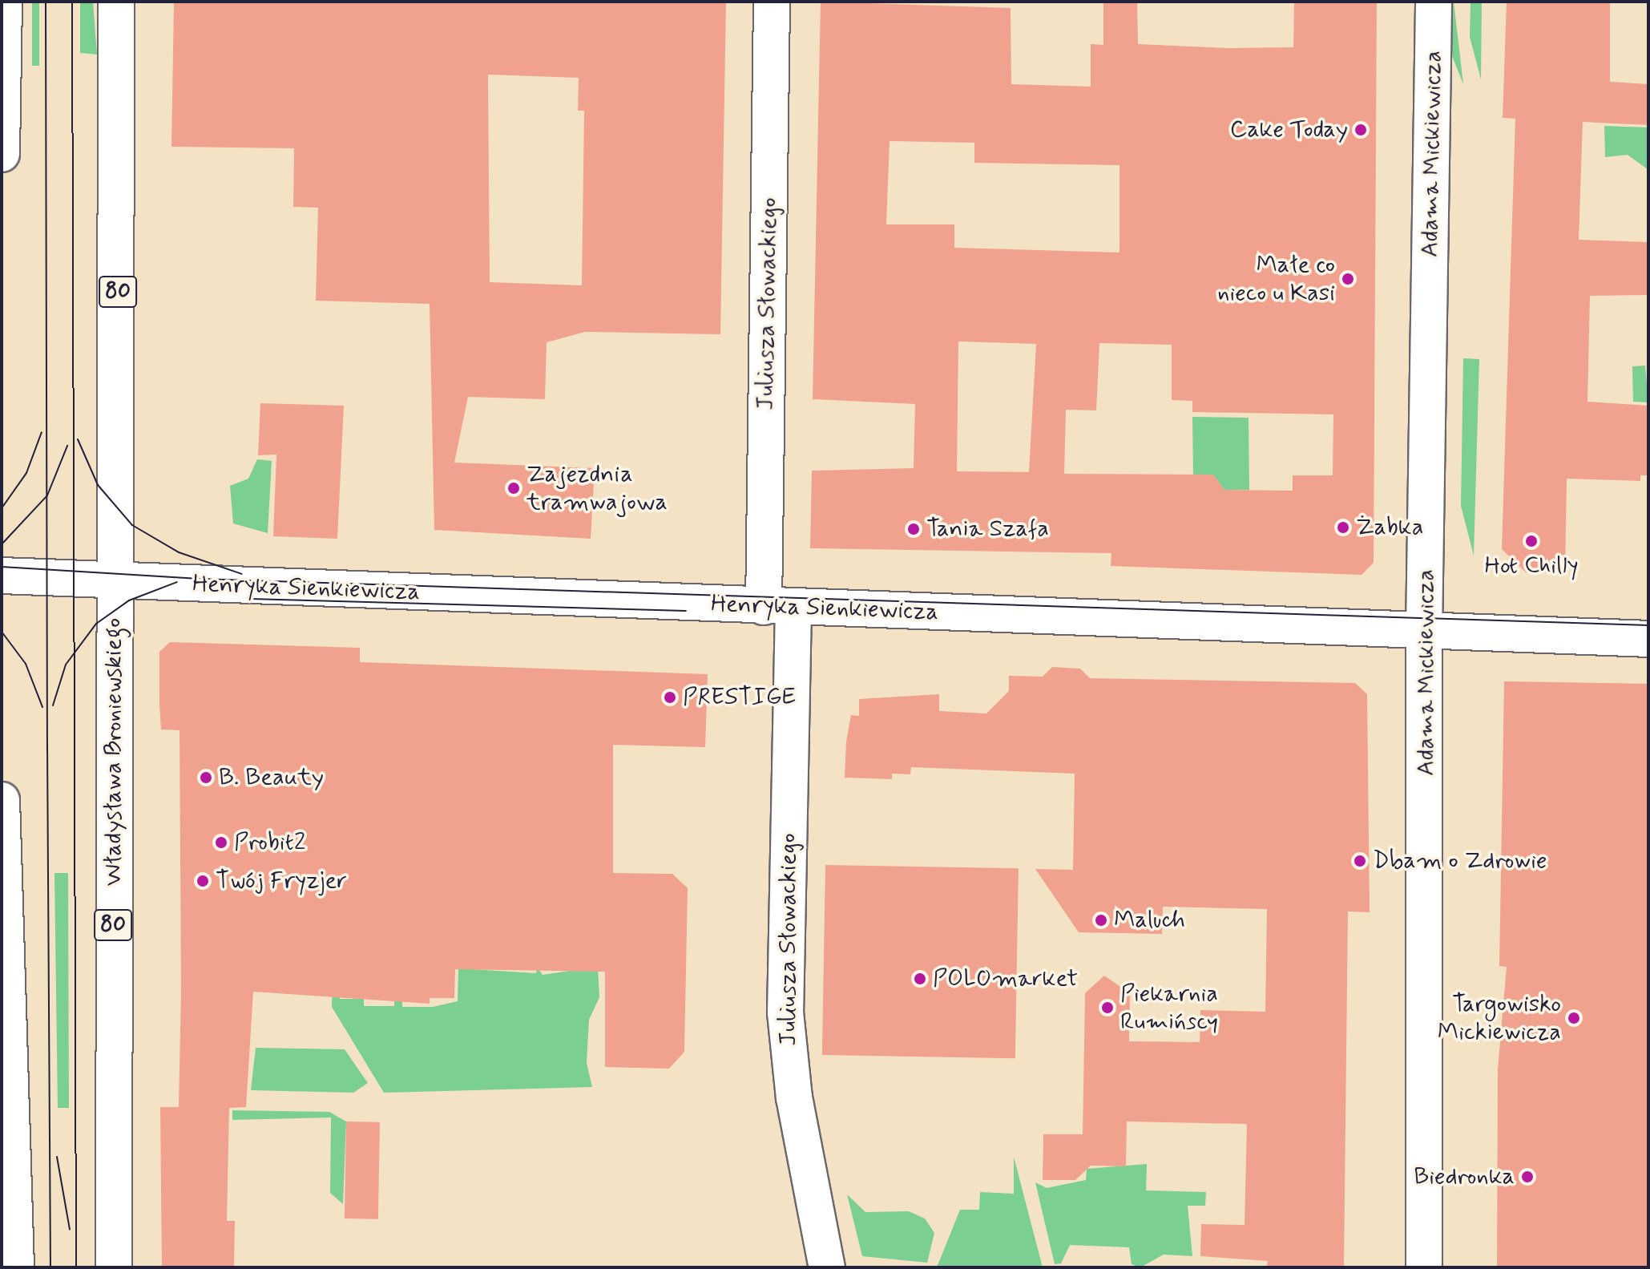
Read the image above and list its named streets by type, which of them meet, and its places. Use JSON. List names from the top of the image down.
{
  "streets": {
    "street": [
      "Adama Mickiewicza",
      "80",
      "Juliusza Słowackiego",
      "Henryka Sienkiewicza",
      "Władysława Broniewskiego"
    ]
  },
  "crossings": [
    ["Adama Mickiewicza", "Henryka Sienkiewicza"],
    ["80", "Henryka Sienkiewicza"],
    ["80", "Władysława Broniewskiego"],
    ["Juliusza Słowackiego", "Henryka Sienkiewicza"],
    ["Henryka Sienkiewicza", "Władysława Broniewskiego"]
  ],
  "places": [
    "Cake Today",
    "Małe co nieco u Kasi",
    "Zajezdnia tramwajowa",
    "Żabka",
    "Tania Szafa",
    "Hot Chilly",
    "PRESTIGE",
    "B. Beauty",
    "Probit2",
    "Dbam o Zdrowie",
    "Twój Fryzjer",
    "Maluch",
    "POLOmarket",
    "Piekarnia Rumińscy",
    "Targowisko Mickiewicza",
    "Biedronka"
  ]
}
